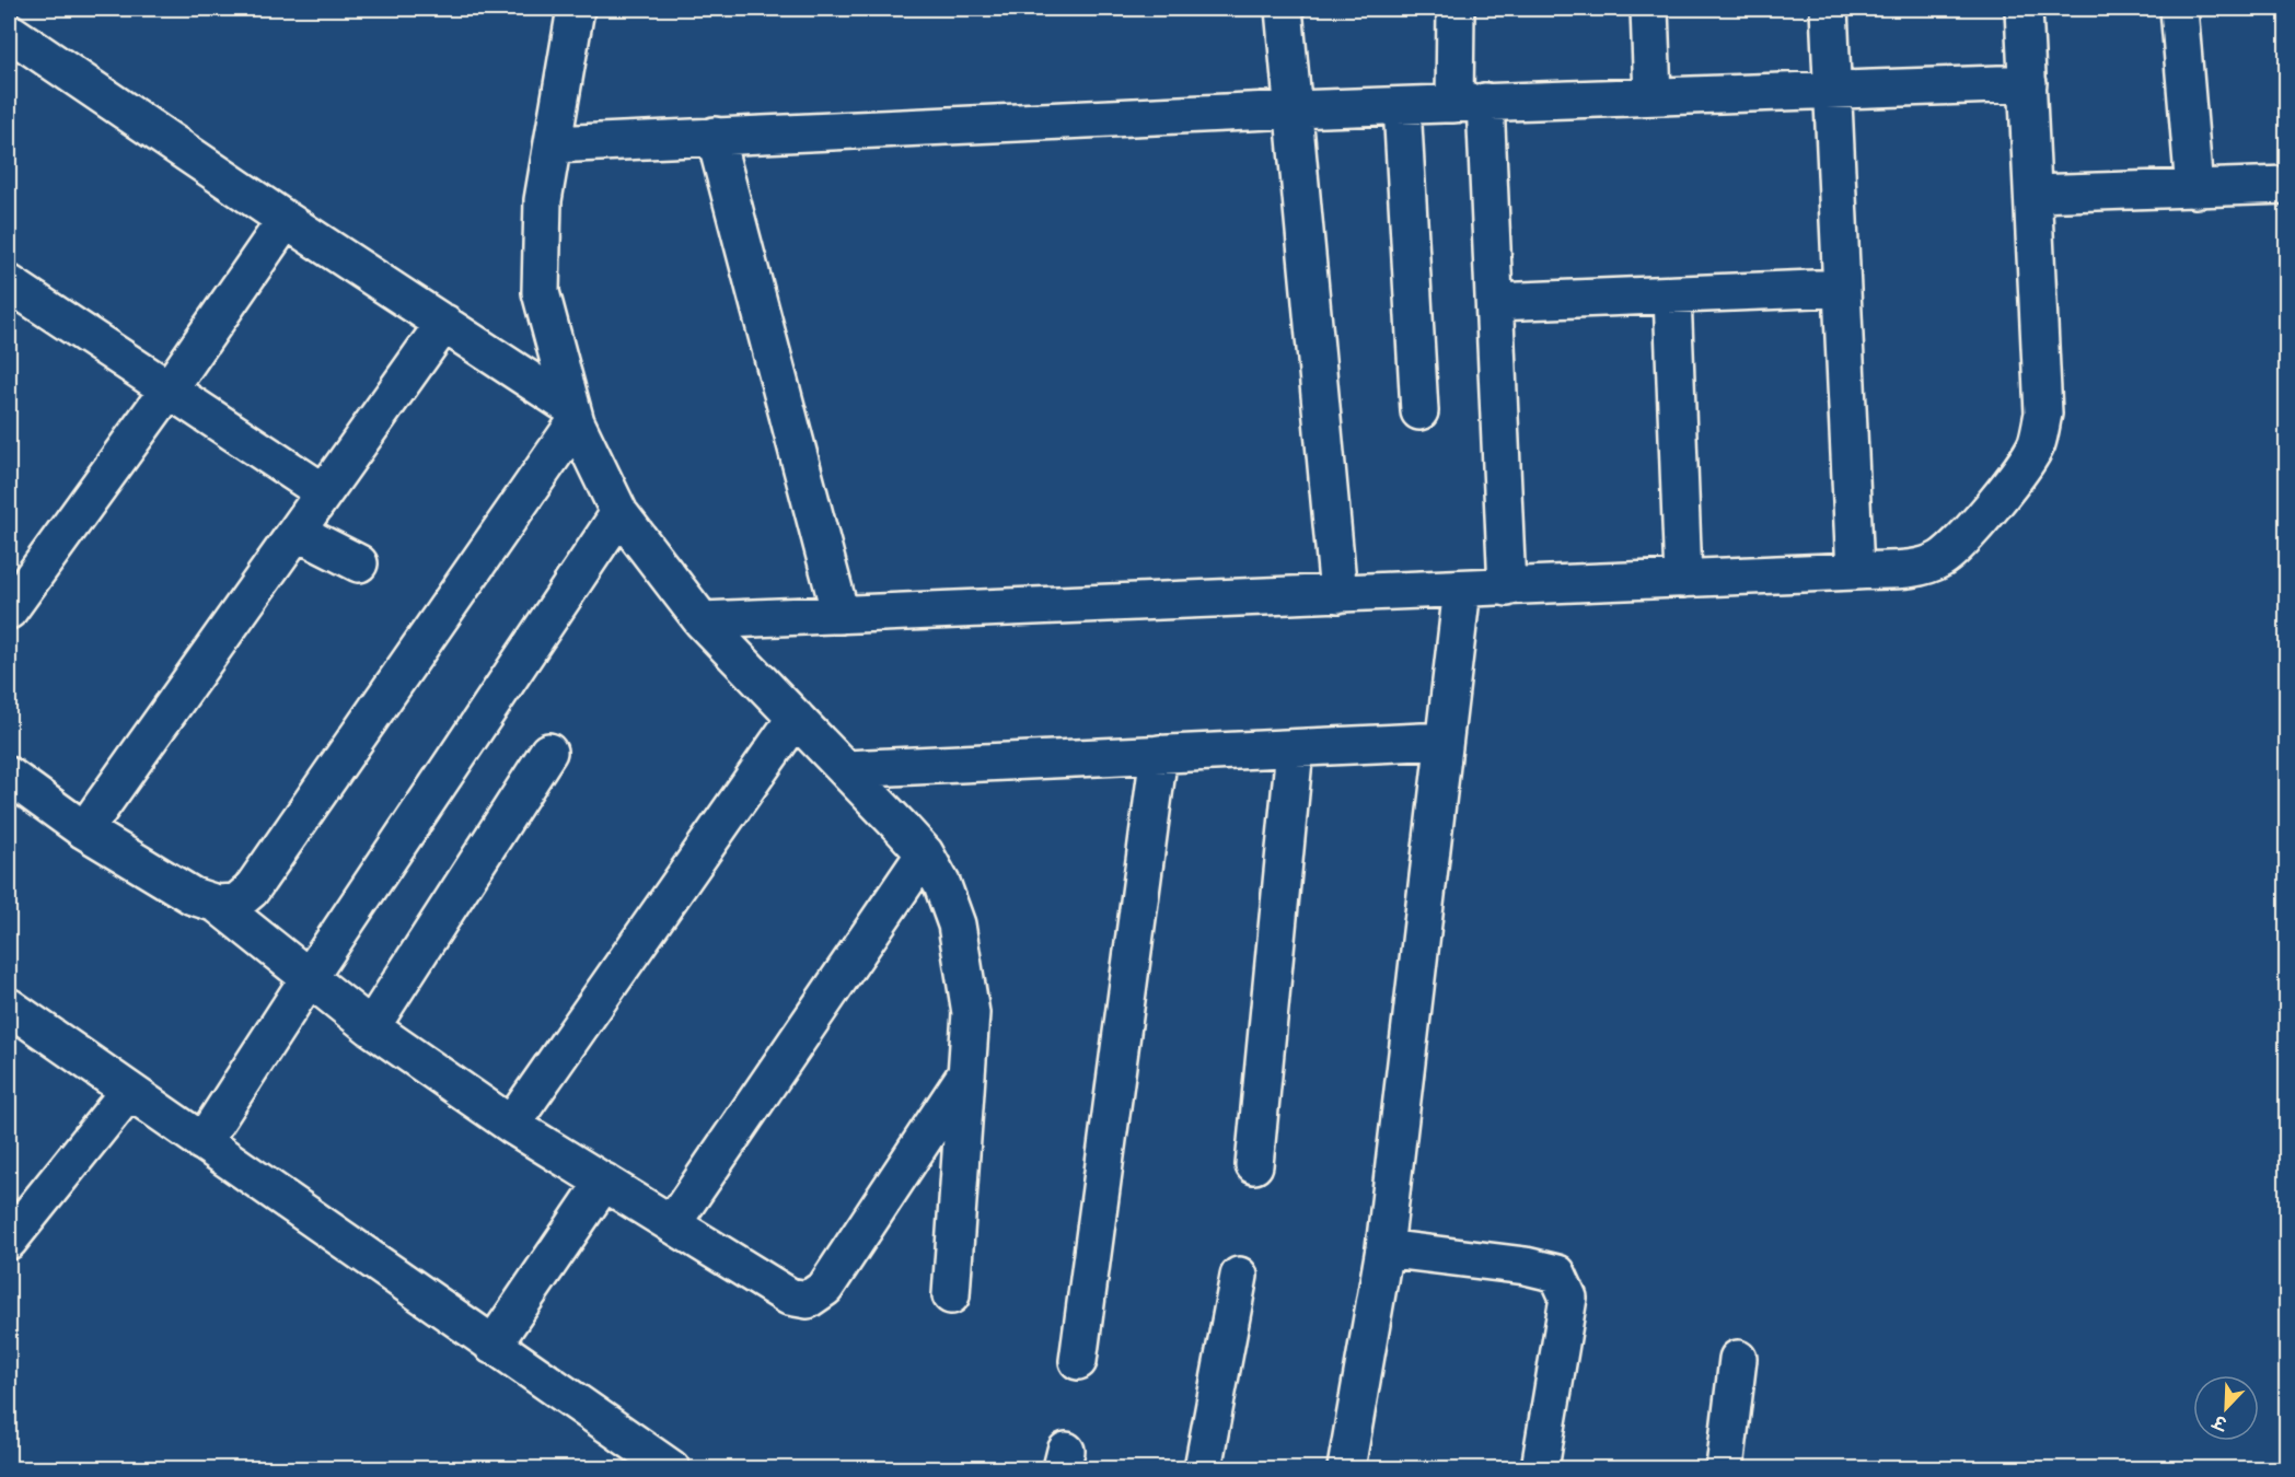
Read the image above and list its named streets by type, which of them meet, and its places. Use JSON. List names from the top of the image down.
{
  "north": "bottom left"
}
